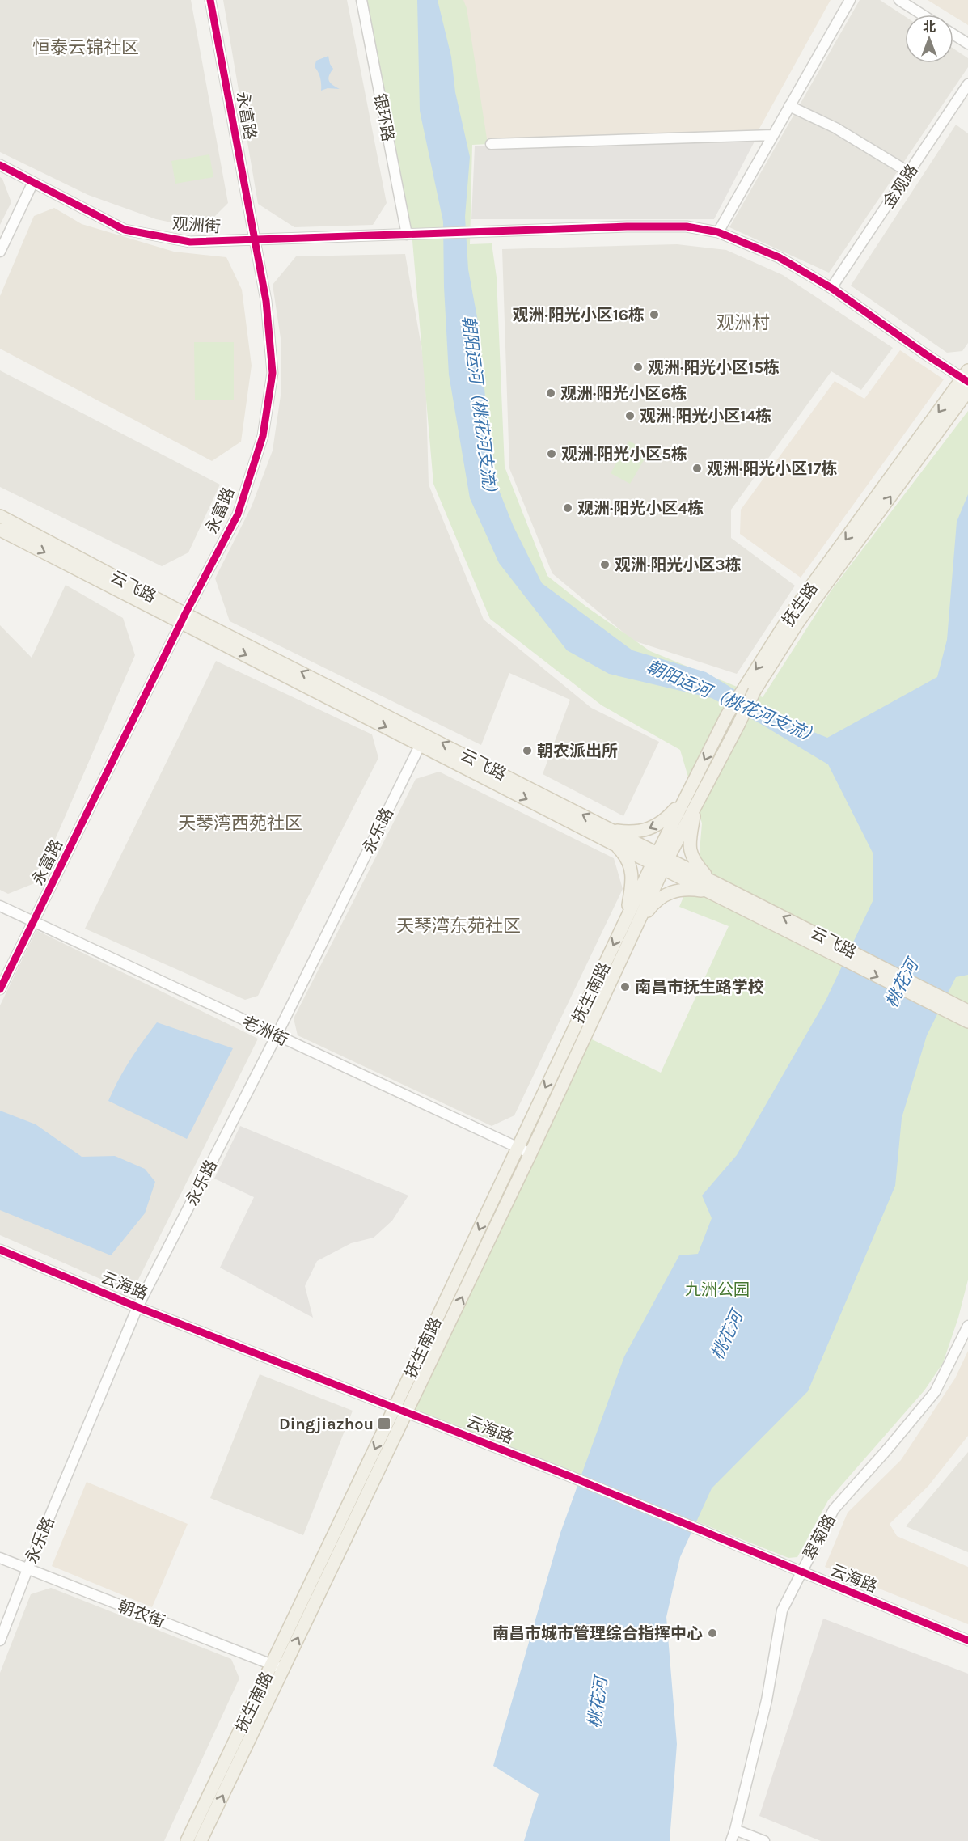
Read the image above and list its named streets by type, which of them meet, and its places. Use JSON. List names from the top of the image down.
{
  "streets": {
    "main road": ["云飞路", "抚生路", "抚生南路"],
    "street": [
      "永富路",
      "银环路",
      "金观路",
      "观洲街",
      "永乐路",
      "老洲街",
      "云海路",
      "翠菊路",
      "朝农街"
    ]
  },
  "crossings": [
    ["永富路", "观洲街"],
    ["永富路", "云飞路"],
    ["永富路", "老洲街"],
    ["银环路", "观洲街"],
    ["金观路", "观洲街"],
    ["观洲街", "抚生路"],
    ["云飞路", "抚生路"],
    ["云飞路", "永乐路"],
    ["云飞路", "抚生南路"],
    ["抚生路", "抚生南路"],
    ["永乐路", "老洲街"],
    ["永乐路", "云海路"],
    ["永乐路", "朝农街"],
    ["抚生南路", "老洲街"],
    ["抚生南路", "云海路"],
    ["抚生南路", "朝农街"],
    ["云海路", "翠菊路"]
  ],
  "districts": [
    "恒泰云锦社区",
    "观洲村",
    "天琴湾西苑社区",
    "天琴湾东苑社区"
  ],
  "water": ["朝阳运河（桃花河支流）", "桃花河"],
  "parks": ["九洲公园"],
  "places": {
    "other": [
      "观洲·阳光小区16栋",
      "观洲·阳光小区15栋",
      "观洲·阳光小区6栋",
      "观洲·阳光小区14栋",
      "观洲·阳光小区5栋",
      "观洲·阳光小区17栋",
      "观洲·阳光小区4栋",
      "观洲·阳光小区3栋",
      "朝农派出所",
      "南昌市抚生路学校",
      "南昌市城市管理综合指挥中心"
    ],
    "transit": ["Dingjiazhou"]
  },
  "north": "top"
}
